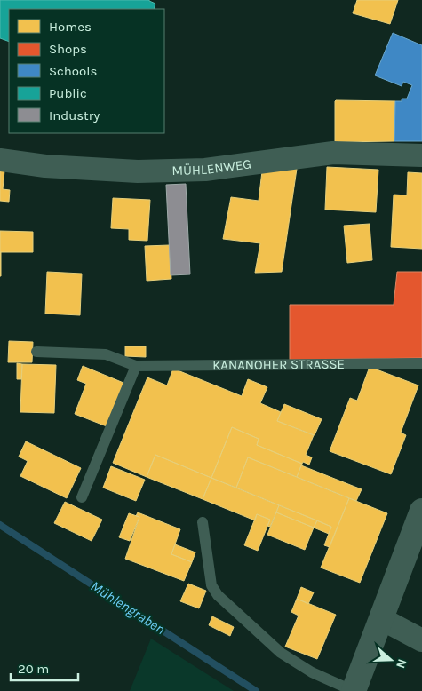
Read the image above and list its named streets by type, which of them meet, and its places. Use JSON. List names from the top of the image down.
{
  "streets": {
    "street": ["MÜHLENWEG"],
    "lane": ["KANANOHER STRASSE"]
  },
  "water": ["Mühlengraben"],
  "legend": [
    "Homes",
    "Shops",
    "Schools",
    "Public",
    "Industry"
  ],
  "scale_bar": "20 m",
  "north": "right"
}
